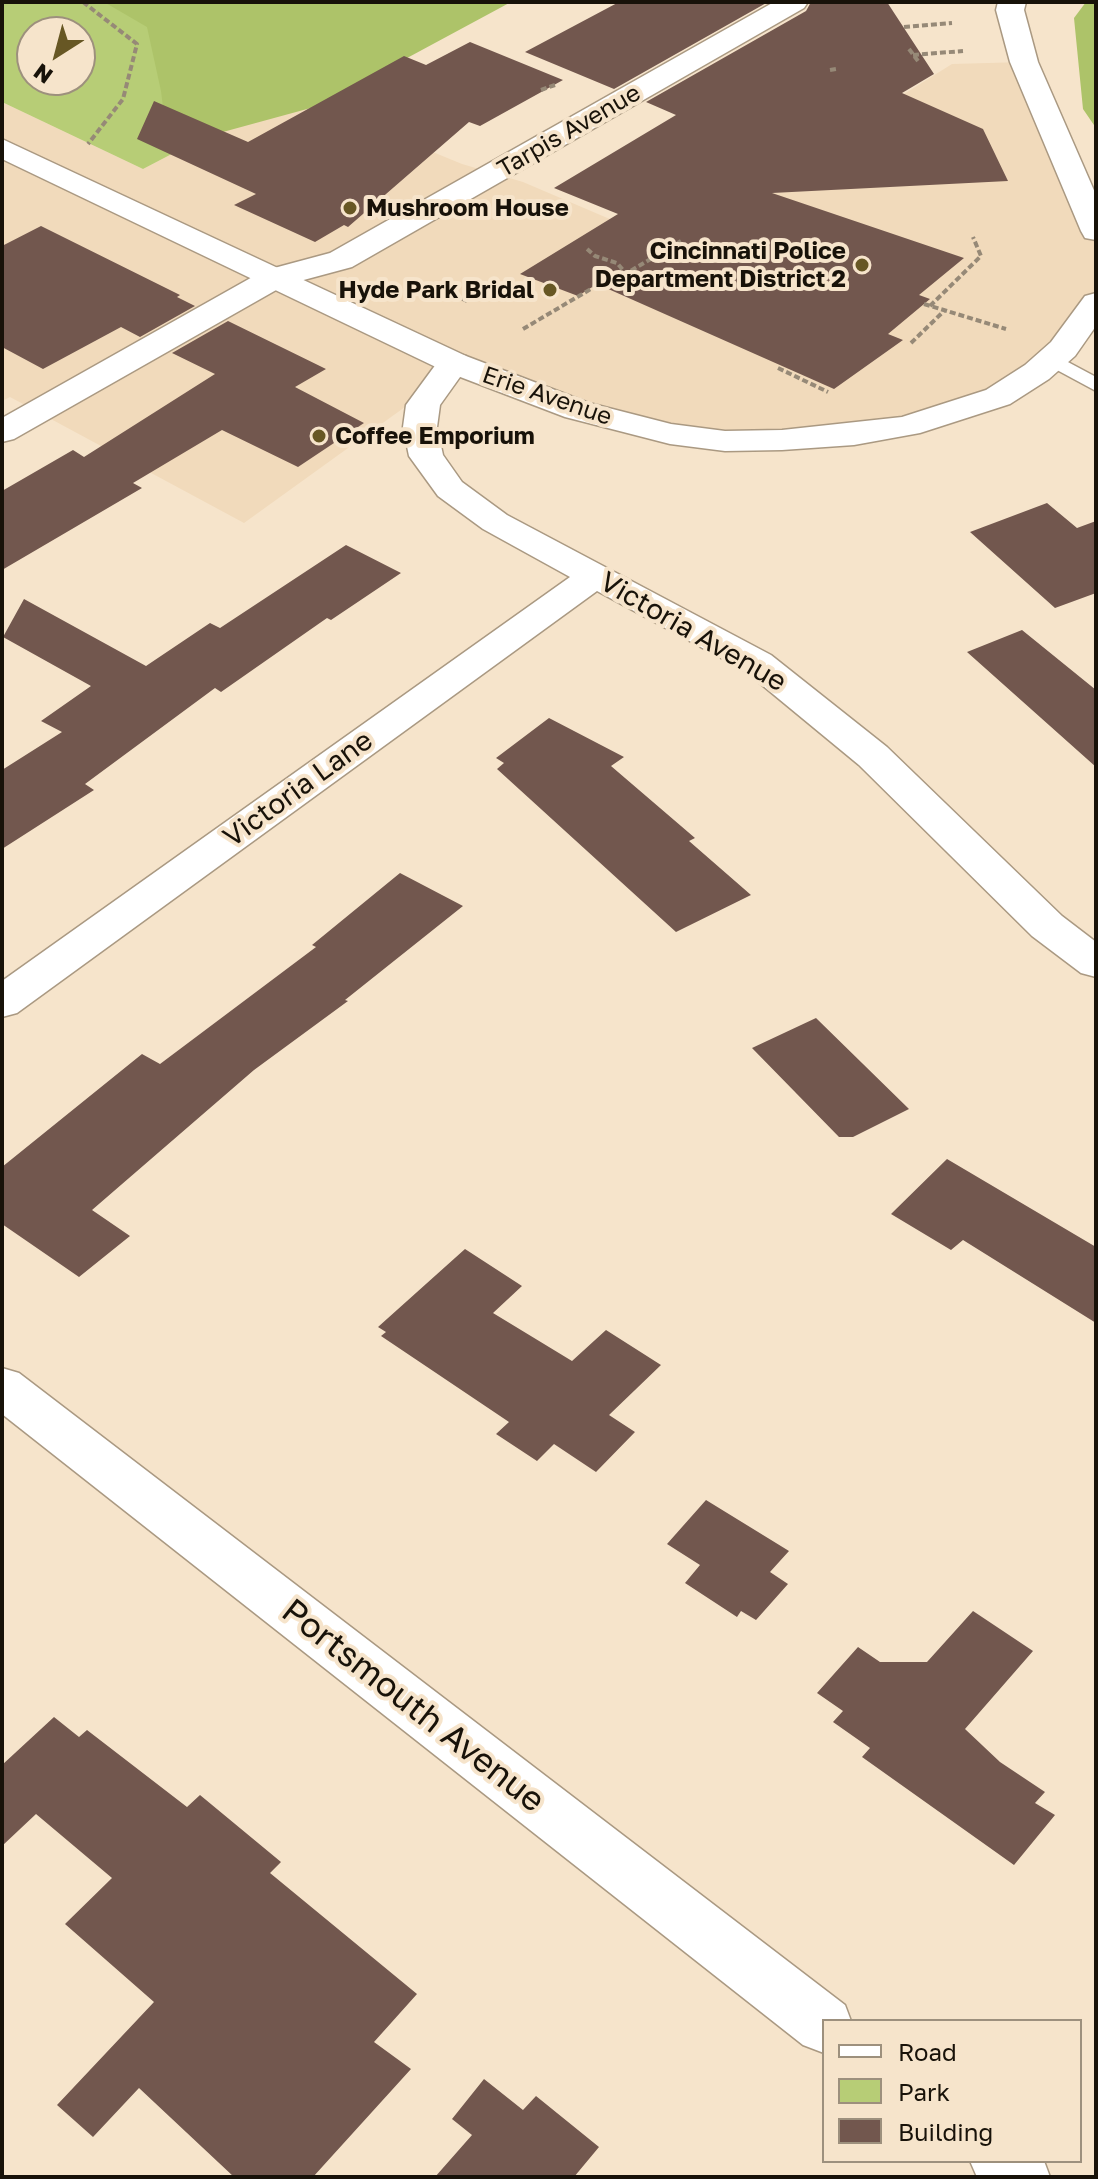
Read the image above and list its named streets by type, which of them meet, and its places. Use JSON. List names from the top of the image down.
{
  "streets": {
    "street": [
      "Tarpis Avenue",
      "Erie Avenue",
      "Victoria Avenue",
      "Victoria Lane",
      "Portsmouth Avenue"
    ]
  },
  "crossings": [
    ["Tarpis Avenue", "Erie Avenue"],
    ["Erie Avenue", "Victoria Avenue"],
    ["Victoria Avenue", "Victoria Lane"]
  ],
  "places": [
    "Mushroom House",
    "Cincinnati Police Department District 2",
    "Hyde Park Bridal",
    "Coffee Emporium"
  ],
  "legend": ["Road", "Park", "Building"],
  "north": "bottom left"
}
